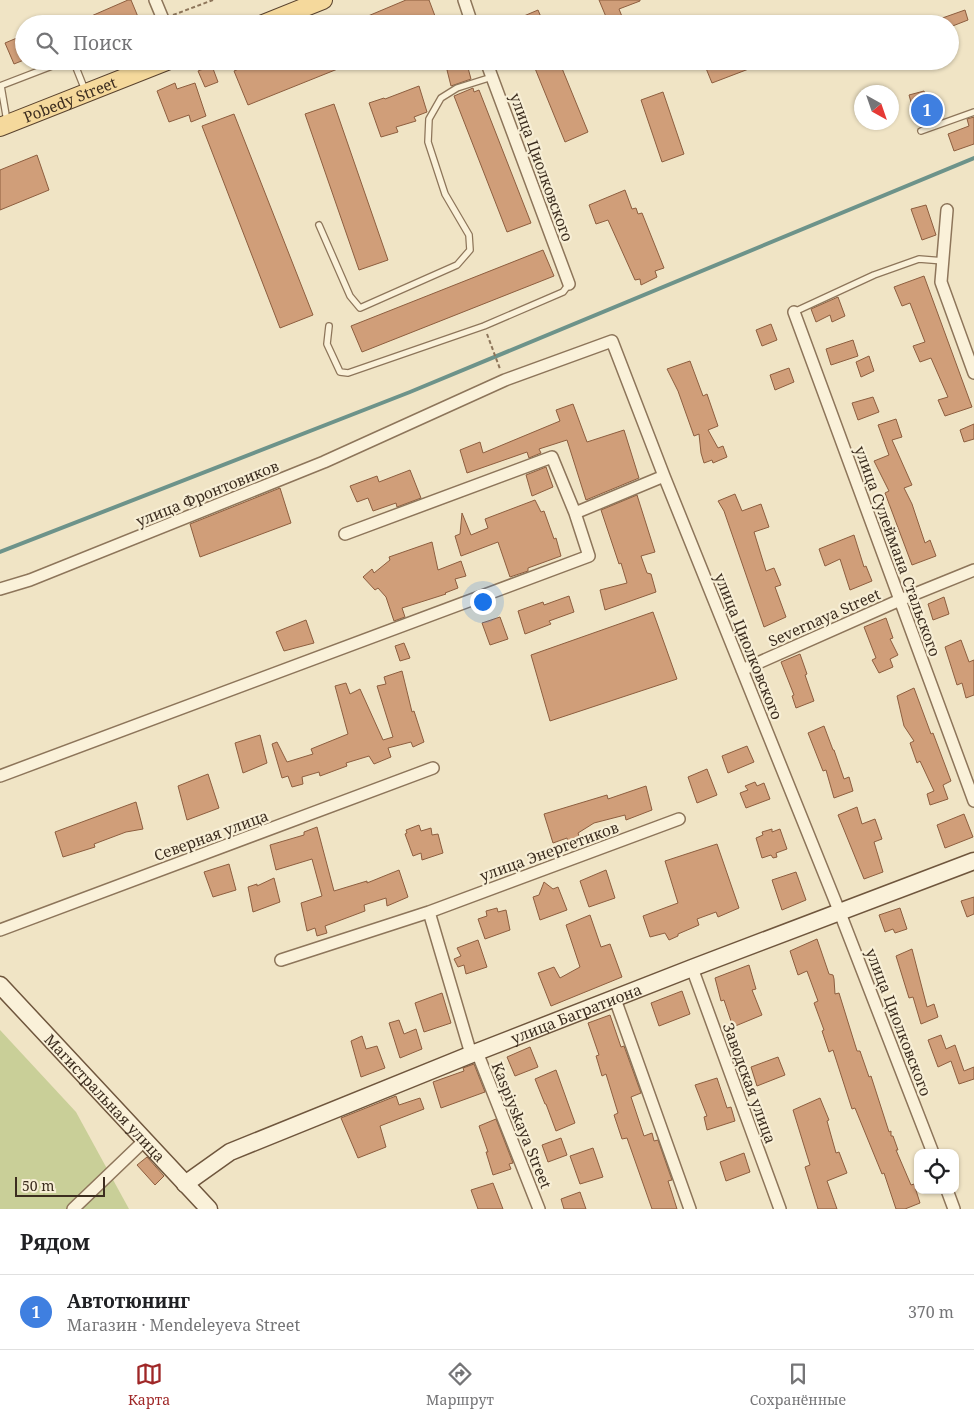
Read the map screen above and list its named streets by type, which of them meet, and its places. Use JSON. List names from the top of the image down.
{
  "streets": {
    "main road": ["Pobedy Street"],
    "street": [
      "улица Циолковского",
      "улица Фронтовиков",
      "улица Сулеймана Стальского",
      "Severnaya Street",
      "Северная улица",
      "улица Энергетиков",
      "улица Багратиона",
      "Заводская улица",
      "Магистральная улица",
      "Kaspiyskaya Street"
    ]
  },
  "crossings": [
    ["улица Циолковского", "улица Фронтовиков"],
    ["улица Циолковского", "Severnaya Street"],
    ["улица Циолковского", "улица Багратиона"],
    ["улица Сулеймана Стальского", "Severnaya Street"],
    ["улица Багратиона", "Заводская улица"],
    ["улица Багратиона", "Магистральная улица"],
    ["улица Багратиона", "Kaspiyskaya Street"]
  ],
  "scale_bar": "50 m",
  "north": "bottom right",
  "page": {
    "search": "Поиск",
    "pins": "1",
    "scale": "50 m",
    "heading": "Рядом",
    "list": [
      {
        "mark": "1",
        "name": "Автотюнинг",
        "note": "Магазин · Mendeleyeva Street",
        "value": "370 m"
      }
    ],
    "nav": ["Карта", "Маршрут", "Сохранённые"]
  }
}
